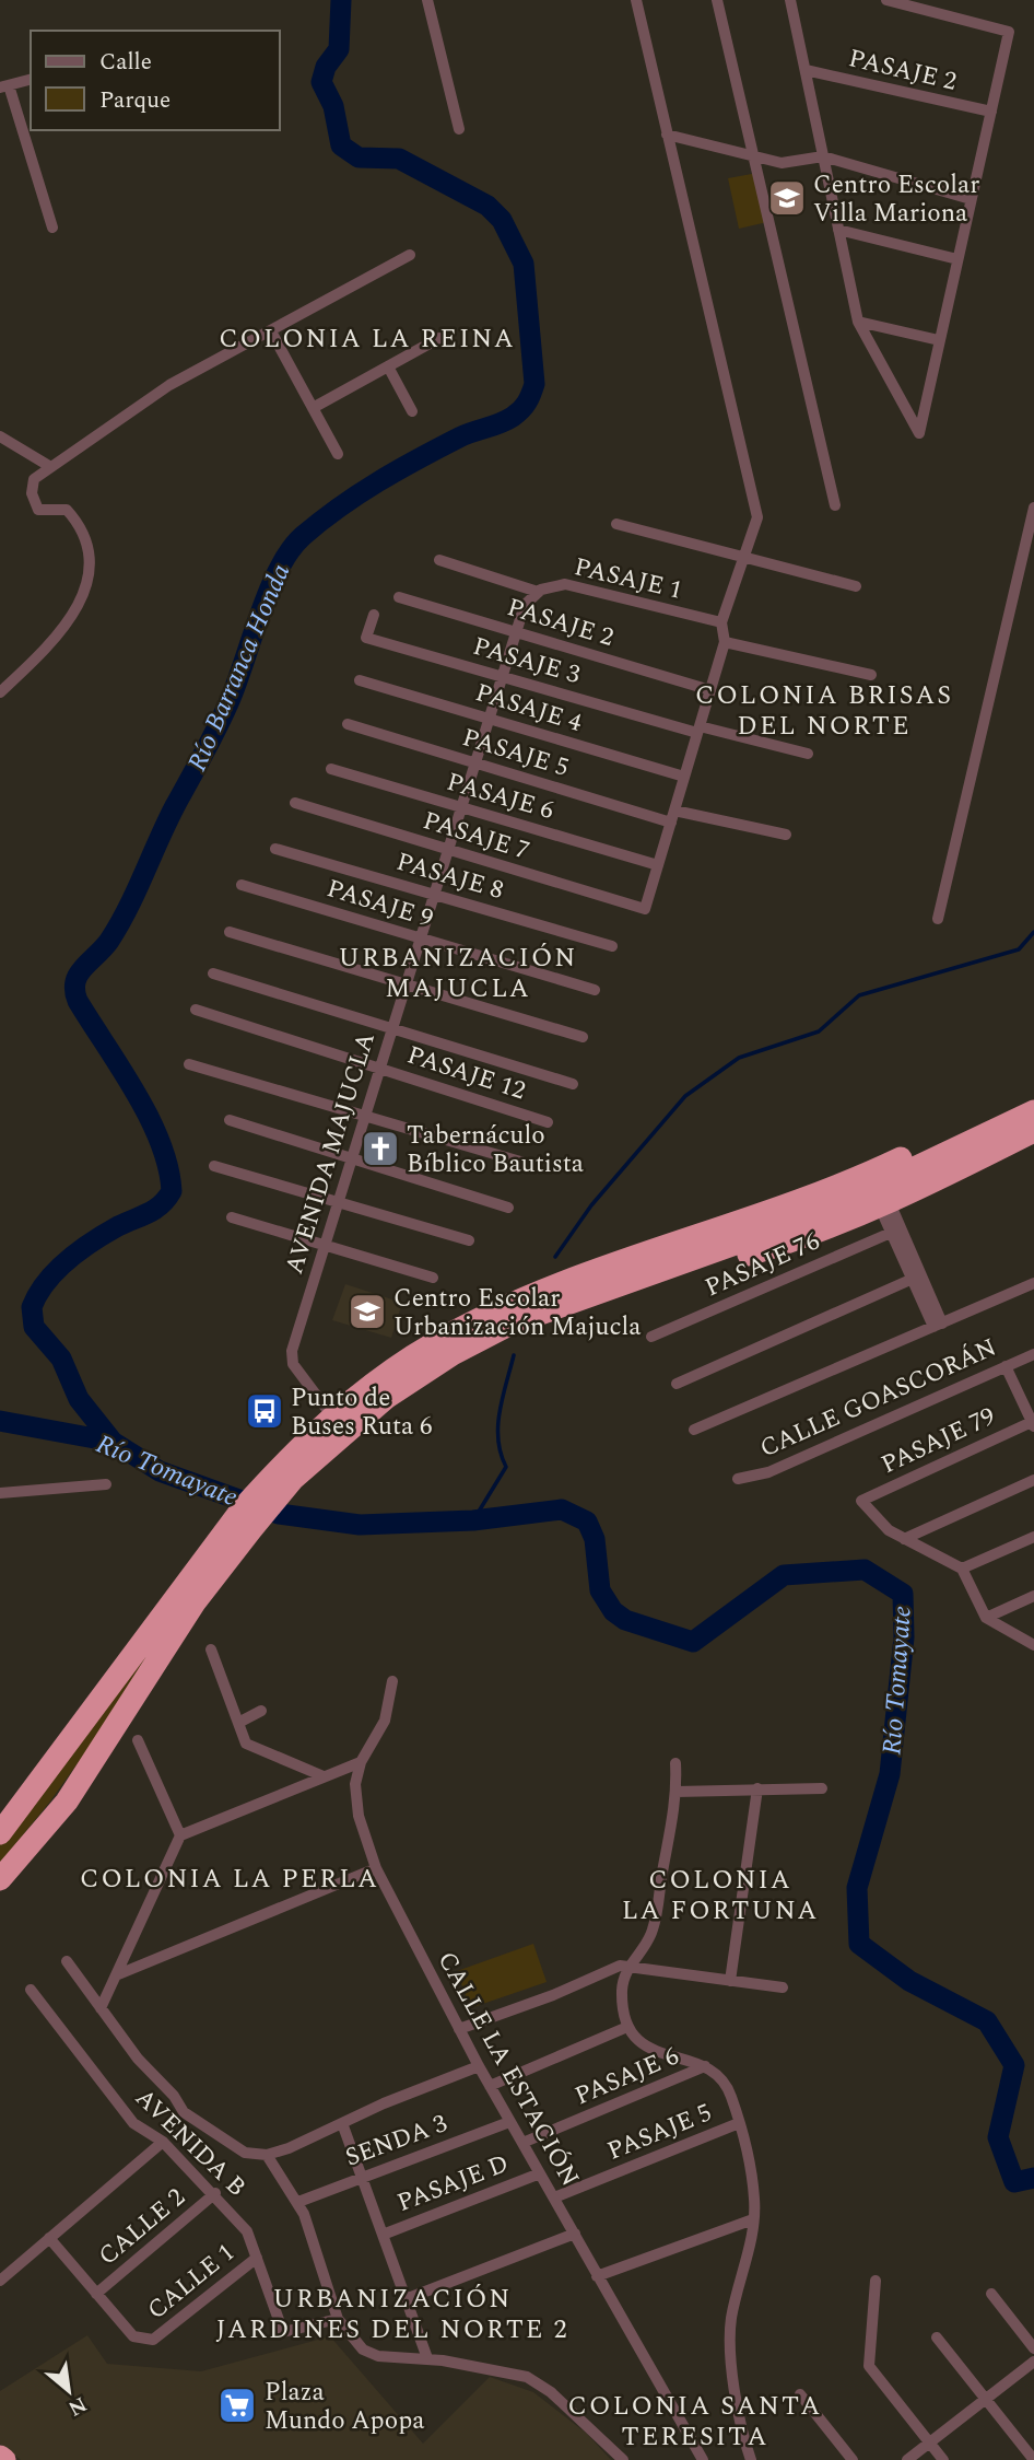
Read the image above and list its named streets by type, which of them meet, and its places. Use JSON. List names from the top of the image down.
{
  "streets": {
    "street": [
      "PASAJE 2",
      "PASAJE 1",
      "PASAJE 3",
      "PASAJE 4",
      "PASAJE 5",
      "PASAJE 6",
      "PASAJE 7",
      "PASAJE 8",
      "PASAJE 9",
      "PASAJE 12",
      "AVENIDA MAJUCLA",
      "PASAJE 76",
      "CALLE GOASCORÁN",
      "PASAJE 79",
      "CALLE LA ESTACIÓN",
      "SENDA 3",
      "AVENIDA B",
      "PASAJE D",
      "CALLE 2",
      "CALLE 1"
    ]
  },
  "crossings": [
    ["PASAJE 2", "AVENIDA MAJUCLA"],
    ["PASAJE 1", "AVENIDA MAJUCLA"],
    ["PASAJE 3", "AVENIDA MAJUCLA"],
    ["PASAJE 4", "AVENIDA MAJUCLA"],
    ["PASAJE 5", "AVENIDA MAJUCLA"],
    ["PASAJE 5", "CALLE LA ESTACIÓN"],
    ["PASAJE 6", "PASAJE 7"],
    ["PASAJE 6", "AVENIDA MAJUCLA"],
    ["PASAJE 6", "CALLE LA ESTACIÓN"],
    ["PASAJE 7", "AVENIDA MAJUCLA"],
    ["PASAJE 8", "AVENIDA MAJUCLA"],
    ["PASAJE 9", "AVENIDA MAJUCLA"],
    ["PASAJE 12", "AVENIDA MAJUCLA"],
    ["CALLE LA ESTACIÓN", "SENDA 3"],
    ["CALLE LA ESTACIÓN", "PASAJE D"],
    ["AVENIDA B", "CALLE 2"],
    ["AVENIDA B", "CALLE 1"],
    ["CALLE 2", "CALLE 1"]
  ],
  "districts": [
    "COLONIA LA REINA",
    "COLONIA BRISAS DEL NORTE",
    "URBANIZACIÓN MAJUCLA",
    "COLONIA LA PERLA",
    "COLONIA LA FORTUNA",
    "URBANIZACIÓN JARDINES DEL NORTE 2",
    "COLONIA SANTA TERESITA"
  ],
  "water": ["Río Barranca Honda", "Río Tomayate"],
  "places": {
    "school or university": ["Centro Escolar Villa Mariona", "Centro Escolar Urbanización Majucla"],
    "church": ["Tabernáculo Bíblico Bautista"],
    "bus stop": ["Punto de Buses Ruta 6"],
    "supermarket": ["Plaza Mundo Apopa"]
  },
  "legend": ["Calle", "Parque"],
  "north": "bottom right"
}
